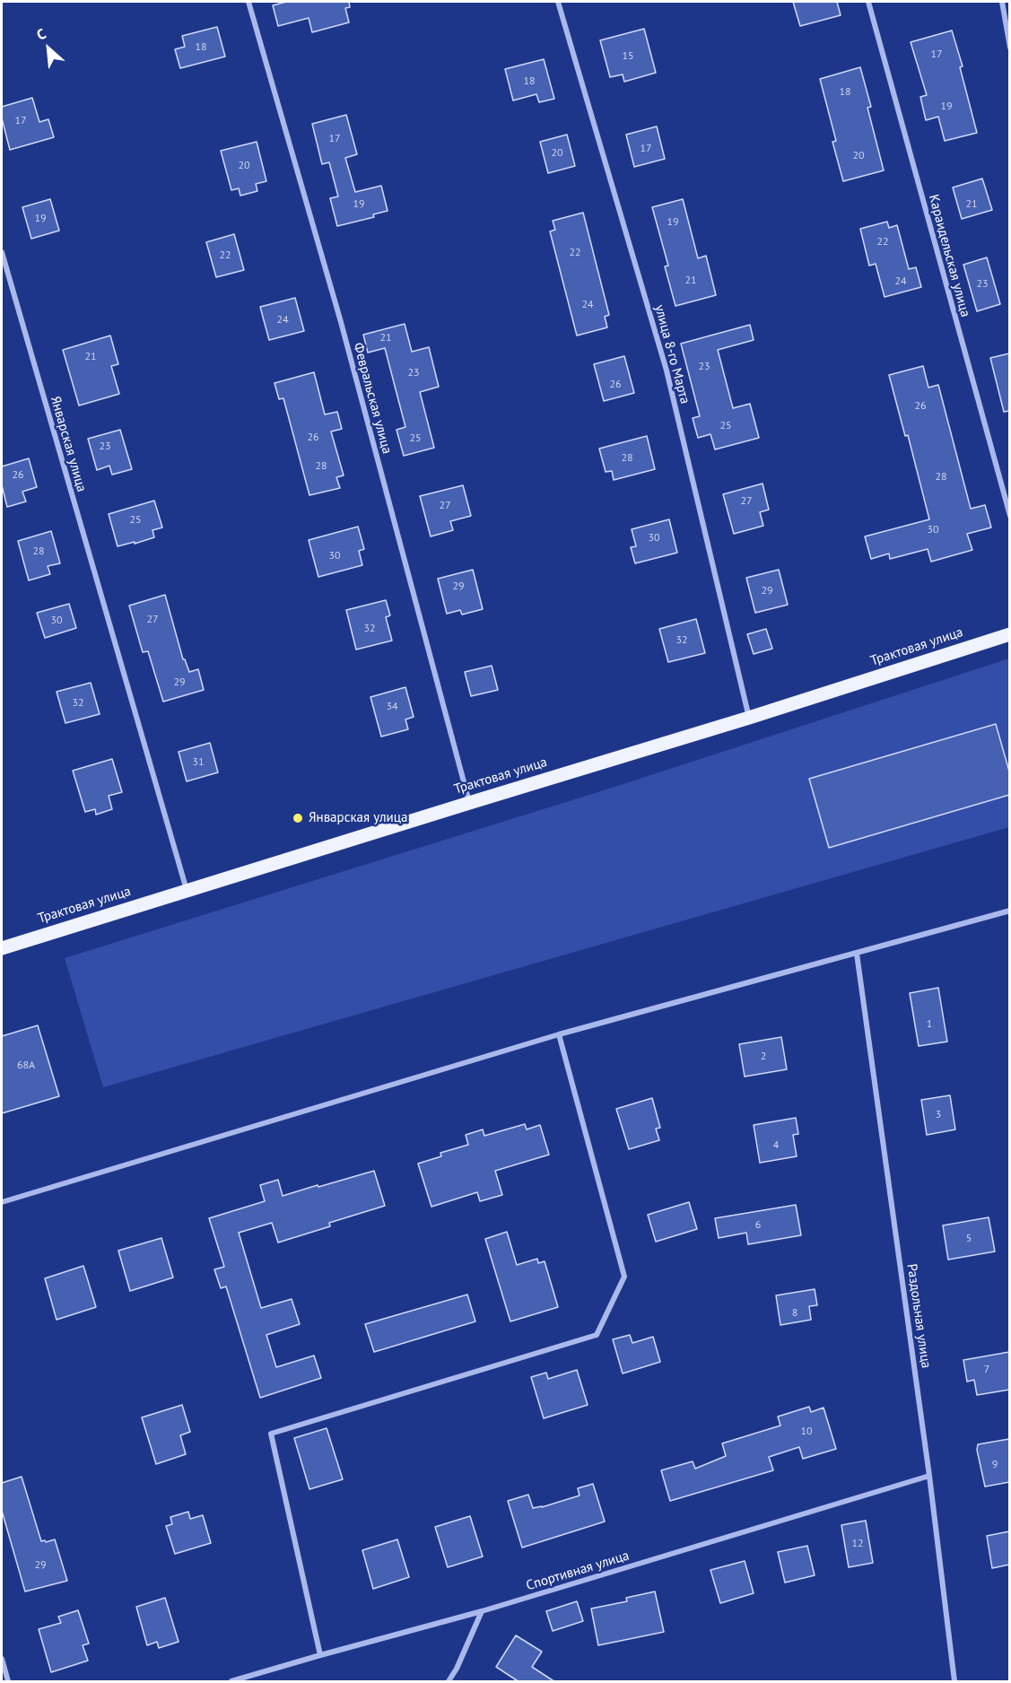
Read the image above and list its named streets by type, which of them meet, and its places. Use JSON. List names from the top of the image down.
{
  "streets": {
    "main road": ["Трактовая улица"],
    "street": [
      "Караидельская улица",
      "улица 8-го Марта",
      "Февральская улица",
      "Январская улица",
      "Раздольная улица",
      "Спортивная улица"
    ]
  },
  "crossings": [
    ["улица 8-го Марта", "Трактовая улица"],
    ["Февральская улица", "Трактовая улица"],
    ["Январская улица", "Трактовая улица"],
    ["Раздольная улица", "Спортивная улица"]
  ],
  "places": ["Январская улица"],
  "house_numbers": [
    "18",
    "17",
    "15",
    "18",
    "18",
    "19",
    "17",
    "17",
    "17",
    "20",
    "20",
    "20",
    "19",
    "21",
    "19",
    "19",
    "22",
    "22",
    "22",
    "21",
    "24",
    "23",
    "24",
    "24",
    "21",
    "21",
    "23",
    "23",
    "26",
    "26",
    "25",
    "26",
    "25",
    "23",
    "28",
    "28",
    "26",
    "28",
    "27",
    "27",
    "25",
    "30",
    "30",
    "28",
    "30",
    "29",
    "29",
    "27",
    "30",
    "32",
    "32",
    "29",
    "32",
    "34",
    "31",
    "1",
    "2",
    "68А",
    "3",
    "4",
    "6",
    "5",
    "8",
    "7",
    "10",
    "9",
    "12",
    "29"
  ],
  "north": "top left"
}
